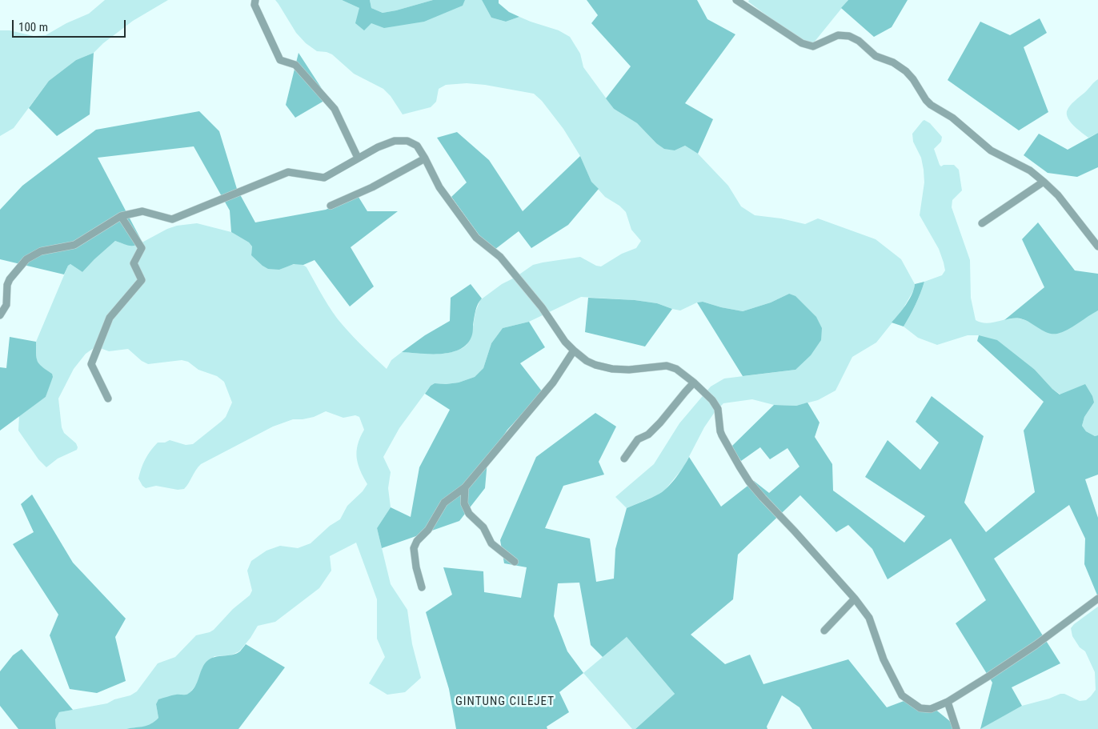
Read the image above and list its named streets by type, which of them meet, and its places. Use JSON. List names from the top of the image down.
{
  "districts": ["GINTUNG CILEJET"],
  "scale_bar": "100 m"
}
